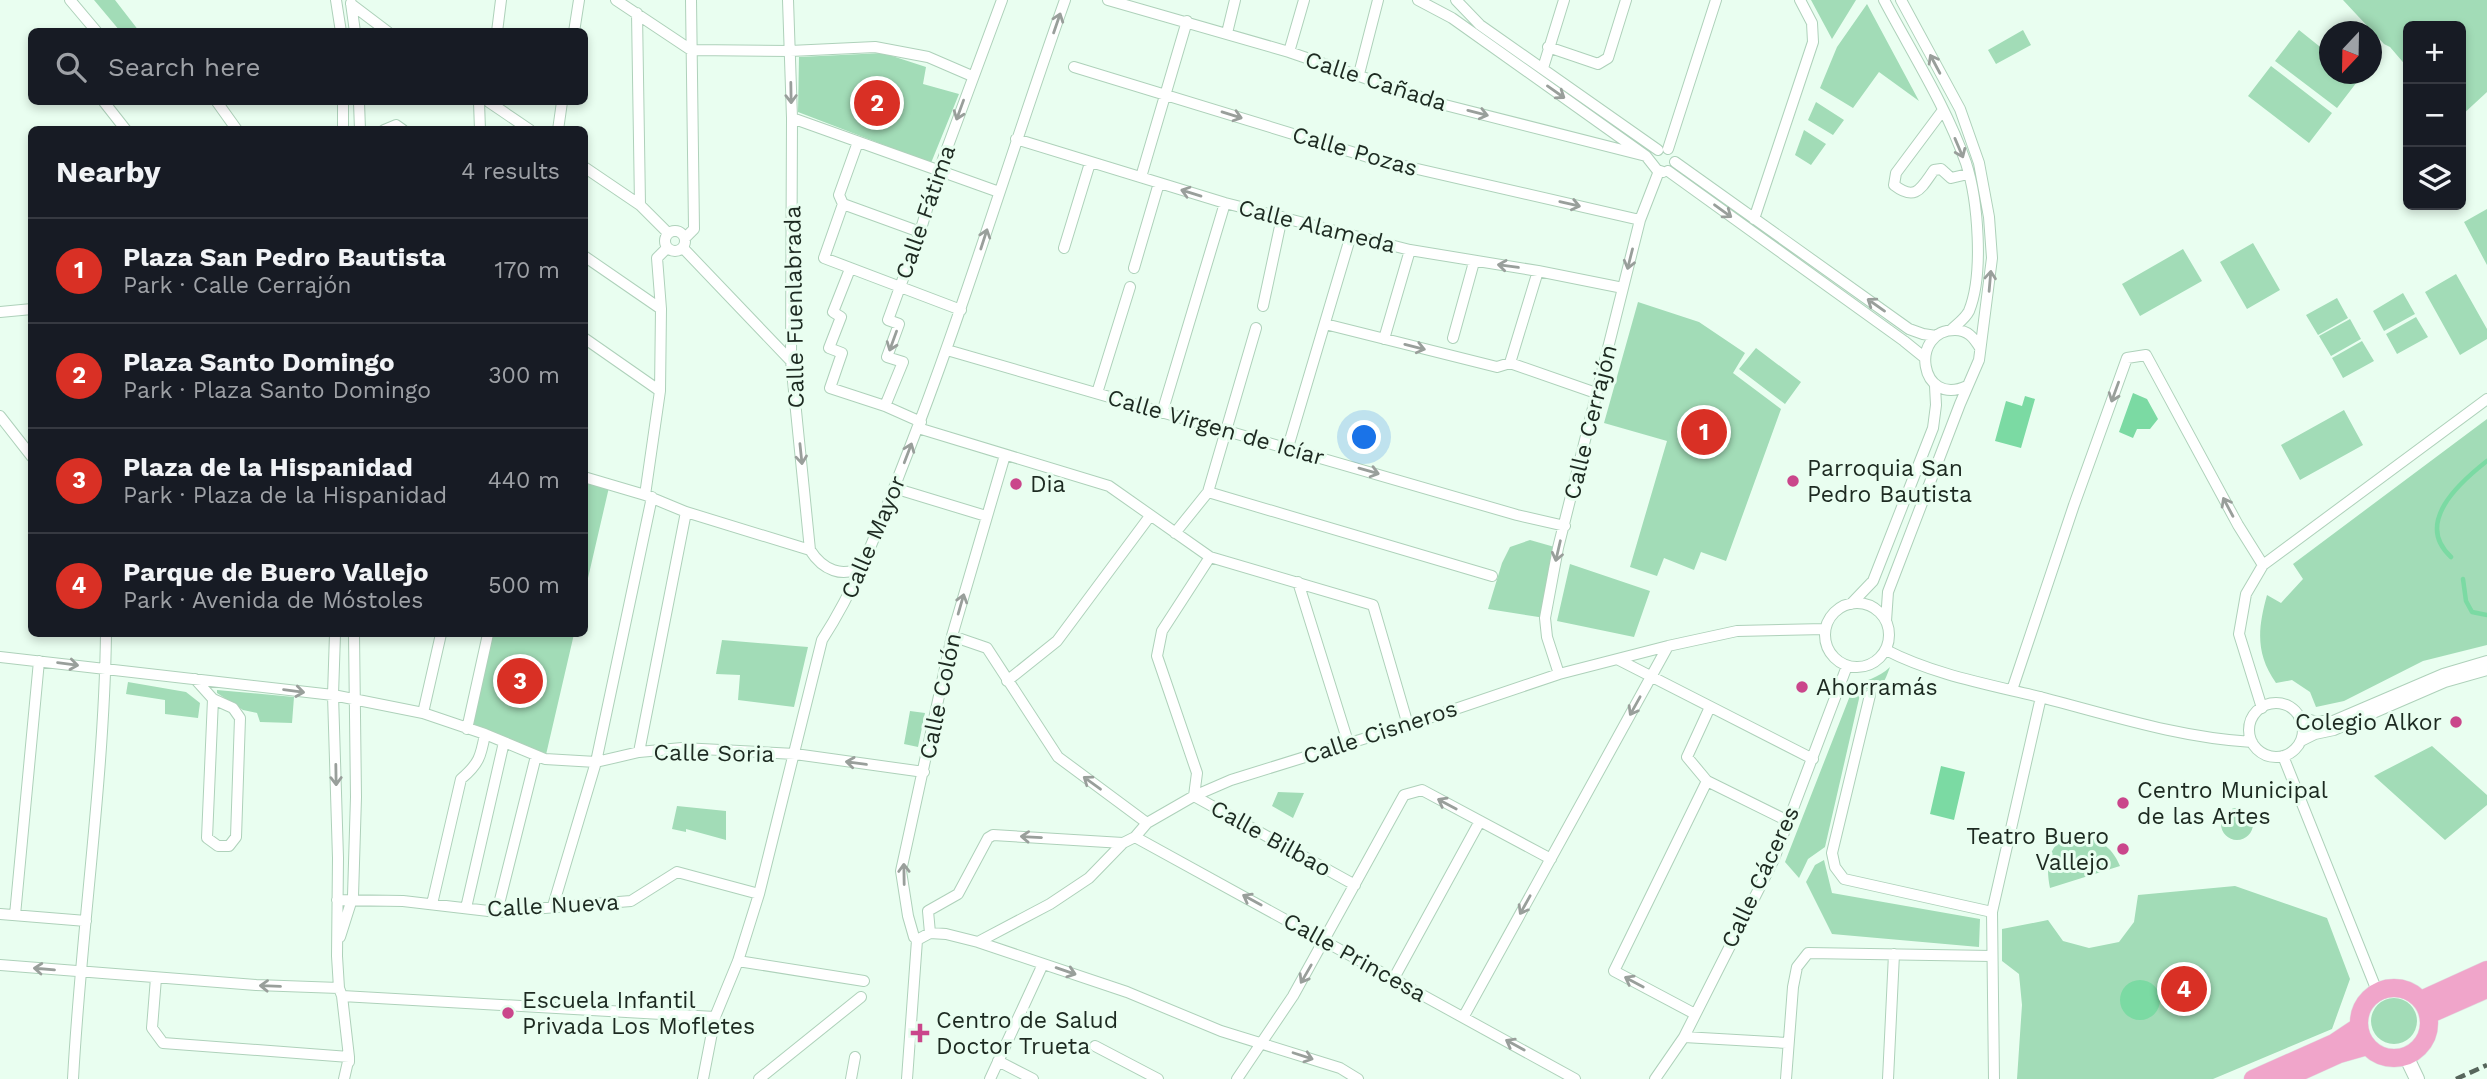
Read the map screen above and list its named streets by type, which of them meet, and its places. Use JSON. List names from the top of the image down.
{
  "streets": {
    "street": [
      "Calle Cañada",
      "Calle Pozas",
      "Calle Fátima",
      "Calle Alameda",
      "Calle Fuenlabrada",
      "Calle Cerrajón",
      "Calle Virgen de Icíar",
      "Calle Mayor",
      "Calle Colón",
      "Calle Cisneros",
      "Calle Soria",
      "Calle Bilbao",
      "Calle Cáceres",
      "Calle Nueva",
      "Calle Princesa"
    ]
  },
  "crossings": [
    ["Calle Pozas", "Calle Cerrajón"],
    ["Calle Alameda", "Calle Cerrajón"],
    ["Calle Alameda", "Calle Mayor"],
    ["Calle Cerrajón", "Calle Virgen de Icíar"],
    ["Calle Cerrajón", "Calle Cisneros"],
    ["Calle Virgen de Icíar", "Calle Mayor"],
    ["Calle Mayor", "Calle Soria"],
    ["Calle Mayor", "Calle Nueva"],
    ["Calle Colón", "Calle Soria"],
    ["Calle Cisneros", "Calle Bilbao"],
    ["Calle Cisneros", "Calle Cáceres"],
    ["Calle Cisneros", "Calle Princesa"]
  ],
  "one_way": [
    "Calle Pozas",
    "Calle Fátima",
    "Calle Fuenlabrada",
    "Calle Cerrajón",
    "Calle Colón",
    "Calle Princesa"
  ],
  "places": {
    "other": [
      "Parroquia San Pedro Bautista",
      "Dia",
      "Ahorramás",
      "Colegio Alkor",
      "Centro Municipal de las Artes",
      "Teatro Buero Vallejo",
      "Escuela Infantil Privada Los Mofletes"
    ],
    "health": ["Centro de Salud Doctor Trueta"]
  },
  "north": "bottom",
  "page": {
    "map_buttons": ["+", "−"],
    "search": "Search here",
    "pins": [
      "2",
      "1",
      "3",
      "4"
    ],
    "heading": ["Nearby", "4 results"],
    "list": [
      {
        "mark": "1",
        "name": "Plaza San Pedro Bautista",
        "note": "Park · Calle Cerrajón",
        "value": "170 m"
      },
      {
        "mark": "2",
        "name": "Plaza Santo Domingo",
        "note": "Park · Plaza Santo Domingo",
        "value": "300 m"
      },
      {
        "mark": "3",
        "name": "Plaza de la Hispanidad",
        "note": "Park · Plaza de la Hispanidad",
        "value": "440 m"
      },
      {
        "mark": "4",
        "name": "Parque de Buero Vallejo",
        "note": "Park · Avenida de Móstoles",
        "value": "500 m"
      }
    ]
  }
}
